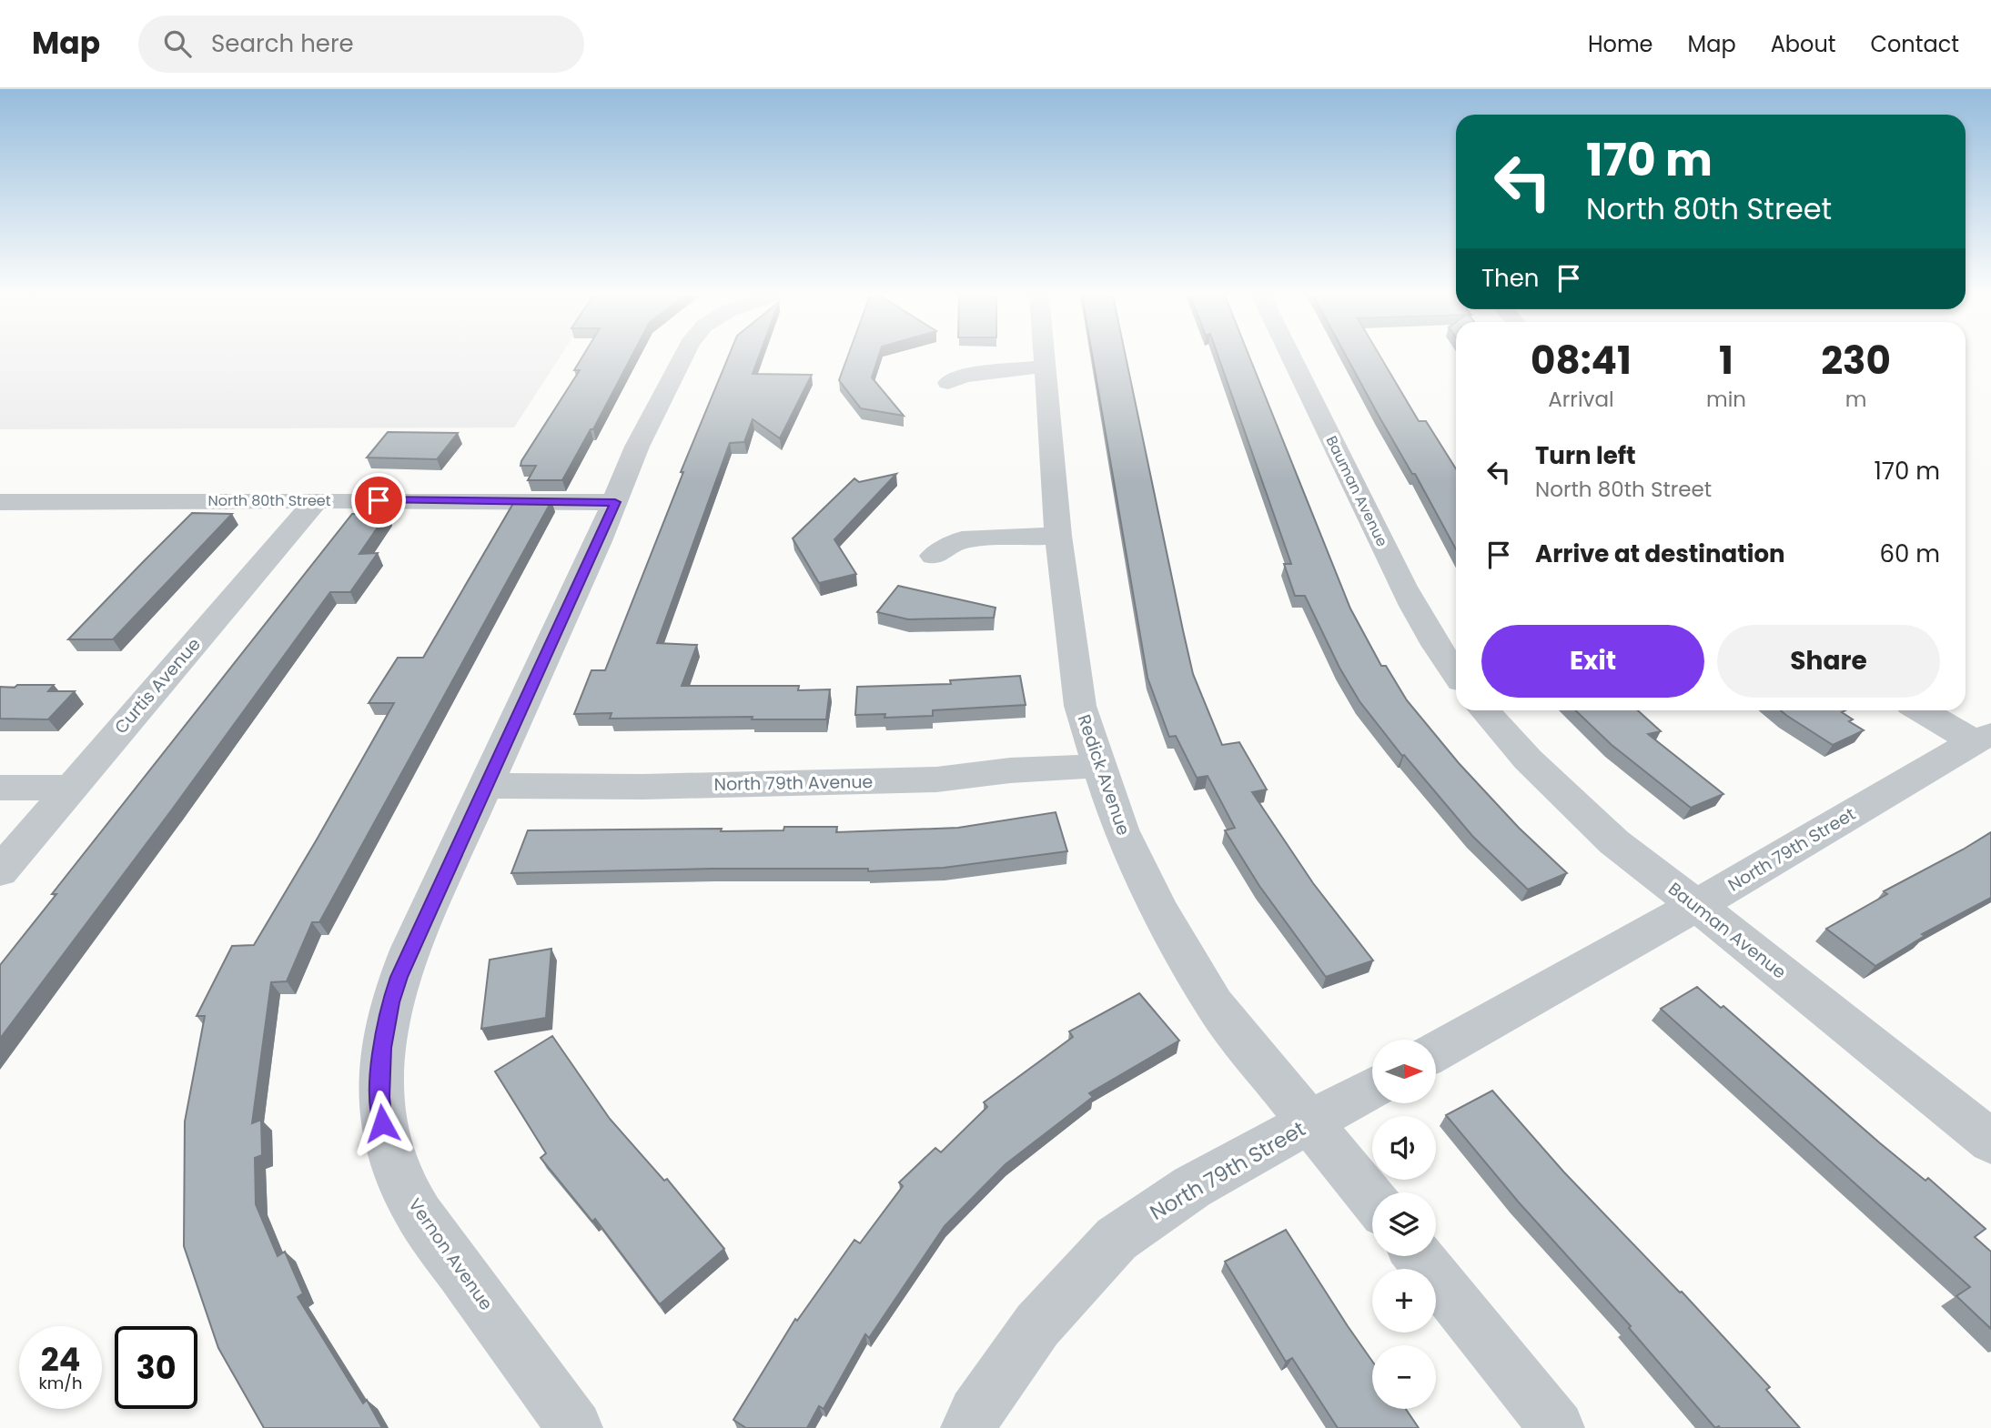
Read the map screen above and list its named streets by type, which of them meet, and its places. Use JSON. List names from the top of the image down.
{
  "streets": {
    "street": [
      "Bauman Avenue",
      "North 80th Street",
      "Curtis Avenue",
      "Redick Avenue",
      "North 79th Avenue",
      "North 79th Street",
      "Vernon Avenue"
    ]
  },
  "crossings": [
    ["Bauman Avenue", "North 79th Street"],
    ["North 80th Street", "Curtis Avenue"],
    ["North 80th Street", "Vernon Avenue"],
    ["Redick Avenue", "North 79th Avenue"],
    ["Redick Avenue", "North 79th Street"],
    ["North 79th Avenue", "Vernon Avenue"]
  ],
  "north": "right",
  "page": {
    "header": "Map",
    "search": "Search here",
    "nav": [
      "Home",
      "Map",
      "About",
      "Contact"
    ],
    "turn": ["170 m", "North 80th Street"],
    "then": "Then",
    "eta": [
      "08:41",
      "Arrival",
      "1",
      "min",
      "230",
      "m"
    ],
    "list": [
      {
        "name": "Turn left",
        "note": "North 80th Street",
        "value": "170 m"
      },
      {
        "name": "Arrive at destination",
        "value": "60 m"
      }
    ],
    "buttons": ["Exit", "Share"],
    "map_buttons": ["+", "−"],
    "speed": "24 km/h",
    "limit": "30"
  }
}
